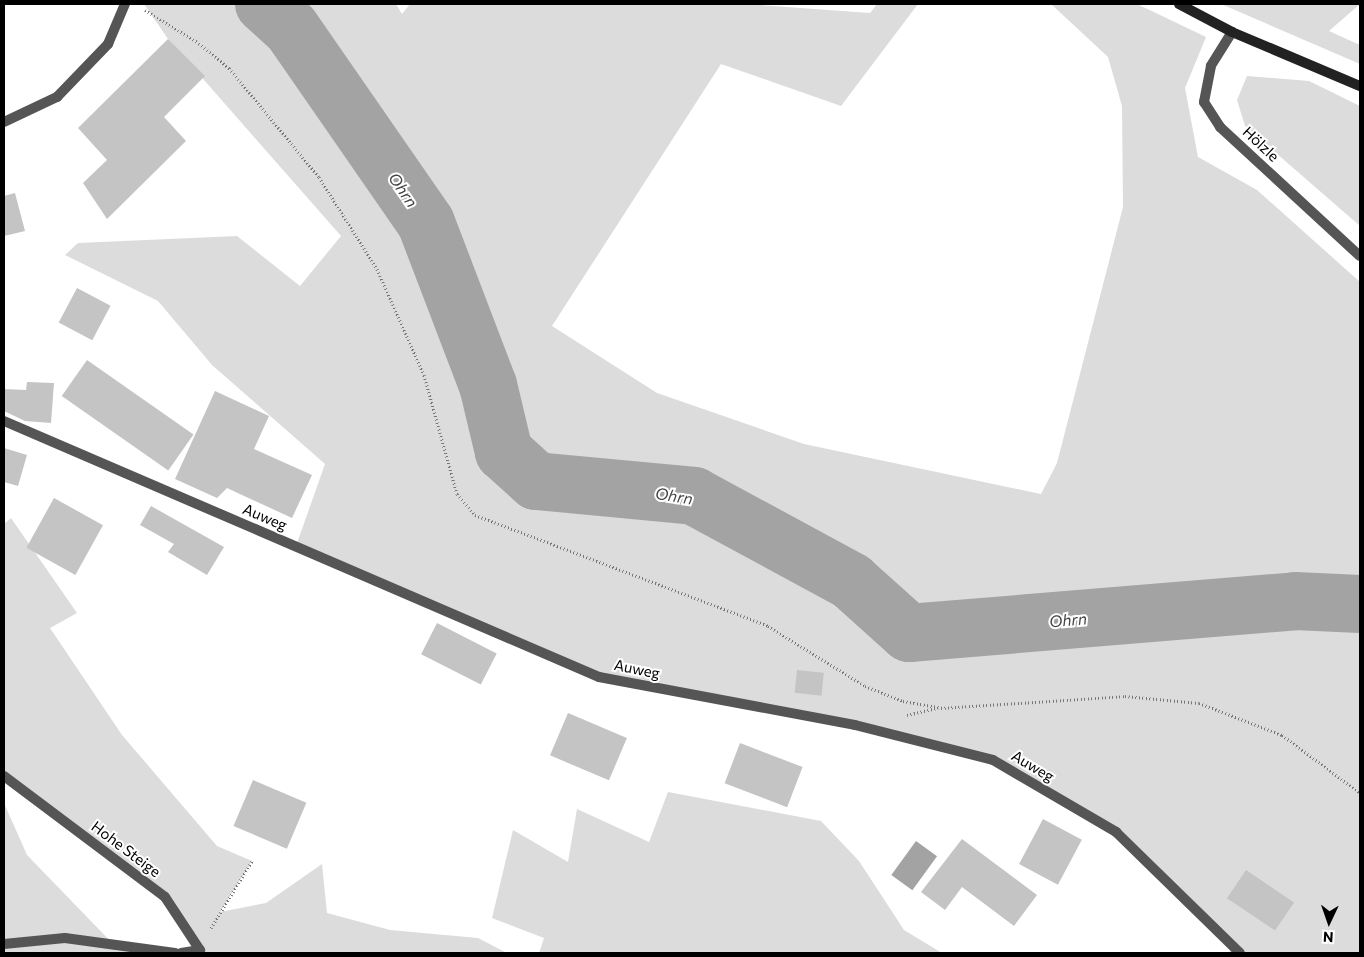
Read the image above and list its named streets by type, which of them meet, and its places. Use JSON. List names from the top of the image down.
{
  "streets": {
    "street": ["Hölzle", "Auweg", "Hohe Steige"]
  },
  "water": ["Ohrn"],
  "north": "bottom"
}
